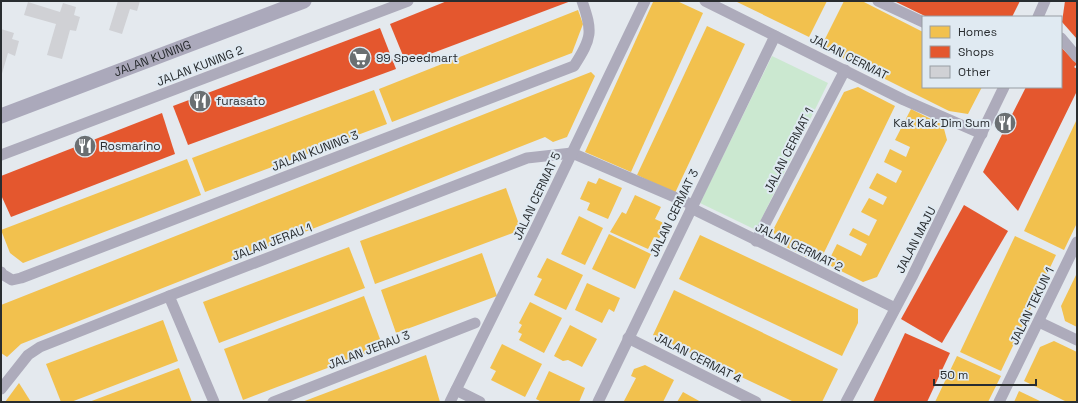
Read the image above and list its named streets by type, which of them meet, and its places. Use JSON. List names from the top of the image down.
{
  "streets": {
    "street": [
      "JALAN CERMAT",
      "JALAN KUNING",
      "JALAN KUNING 2",
      "JALAN CERMAT 1",
      "JALAN KUNING 3",
      "JALAN CERMAT 5",
      "JALAN CERMAT 3",
      "JALAN MAJU",
      "JALAN JERAU 1",
      "JALAN CERMAT 2",
      "JALAN TEKUN 1",
      "JALAN JERAU 3",
      "JALAN CERMAT 4"
    ]
  },
  "crossings": [
    ["JALAN CERMAT", "JALAN CERMAT 1"],
    ["JALAN CERMAT", "JALAN CERMAT 3"],
    ["JALAN CERMAT", "JALAN MAJU"],
    ["JALAN CERMAT 1", "JALAN CERMAT 2"],
    ["JALAN CERMAT 5", "JALAN JERAU 1"],
    ["JALAN CERMAT 5", "JALAN CERMAT 2"],
    ["JALAN CERMAT 3", "JALAN CERMAT 2"],
    ["JALAN CERMAT 3", "JALAN CERMAT 4"],
    ["JALAN MAJU", "JALAN CERMAT 2"],
    ["JALAN JERAU 1", "JALAN CERMAT 2"]
  ],
  "places": {
    "supermarket": ["99 Speedmart"],
    "restaurant": ["furasato", "Kak Kak Dim Sum", "Rosmarino"]
  },
  "legend": ["Homes", "Shops", "Other"],
  "scale_bar": "50 m"
}
